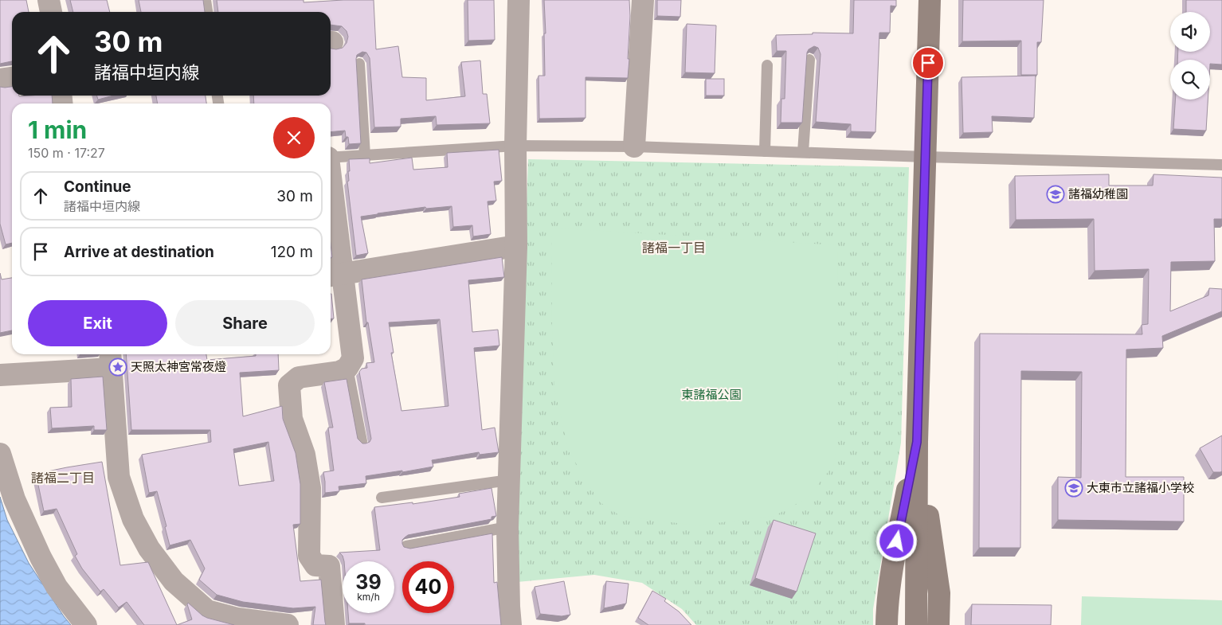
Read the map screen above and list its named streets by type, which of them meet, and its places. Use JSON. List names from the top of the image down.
{
  "districts": ["諸福一丁目", "諸福二丁目"],
  "parks": ["東諸福公園"],
  "places": {
    "school or university": ["諸福幼稚園", "大東市立諸福小学校"],
    "place": ["天照太神宮常夜燈"]
  },
  "page": {
    "turn": ["30 m", "諸福中垣内線"],
    "heading": ["1 min", "150 m · 17:27"],
    "list": [
      {
        "name": "Continue",
        "note": "諸福中垣内線",
        "value": "30 m"
      },
      {
        "name": "Arrive at destination",
        "value": "120 m"
      }
    ],
    "buttons": ["Exit", "Share"],
    "speed": "39 km/h",
    "limit": "40"
  }
}
